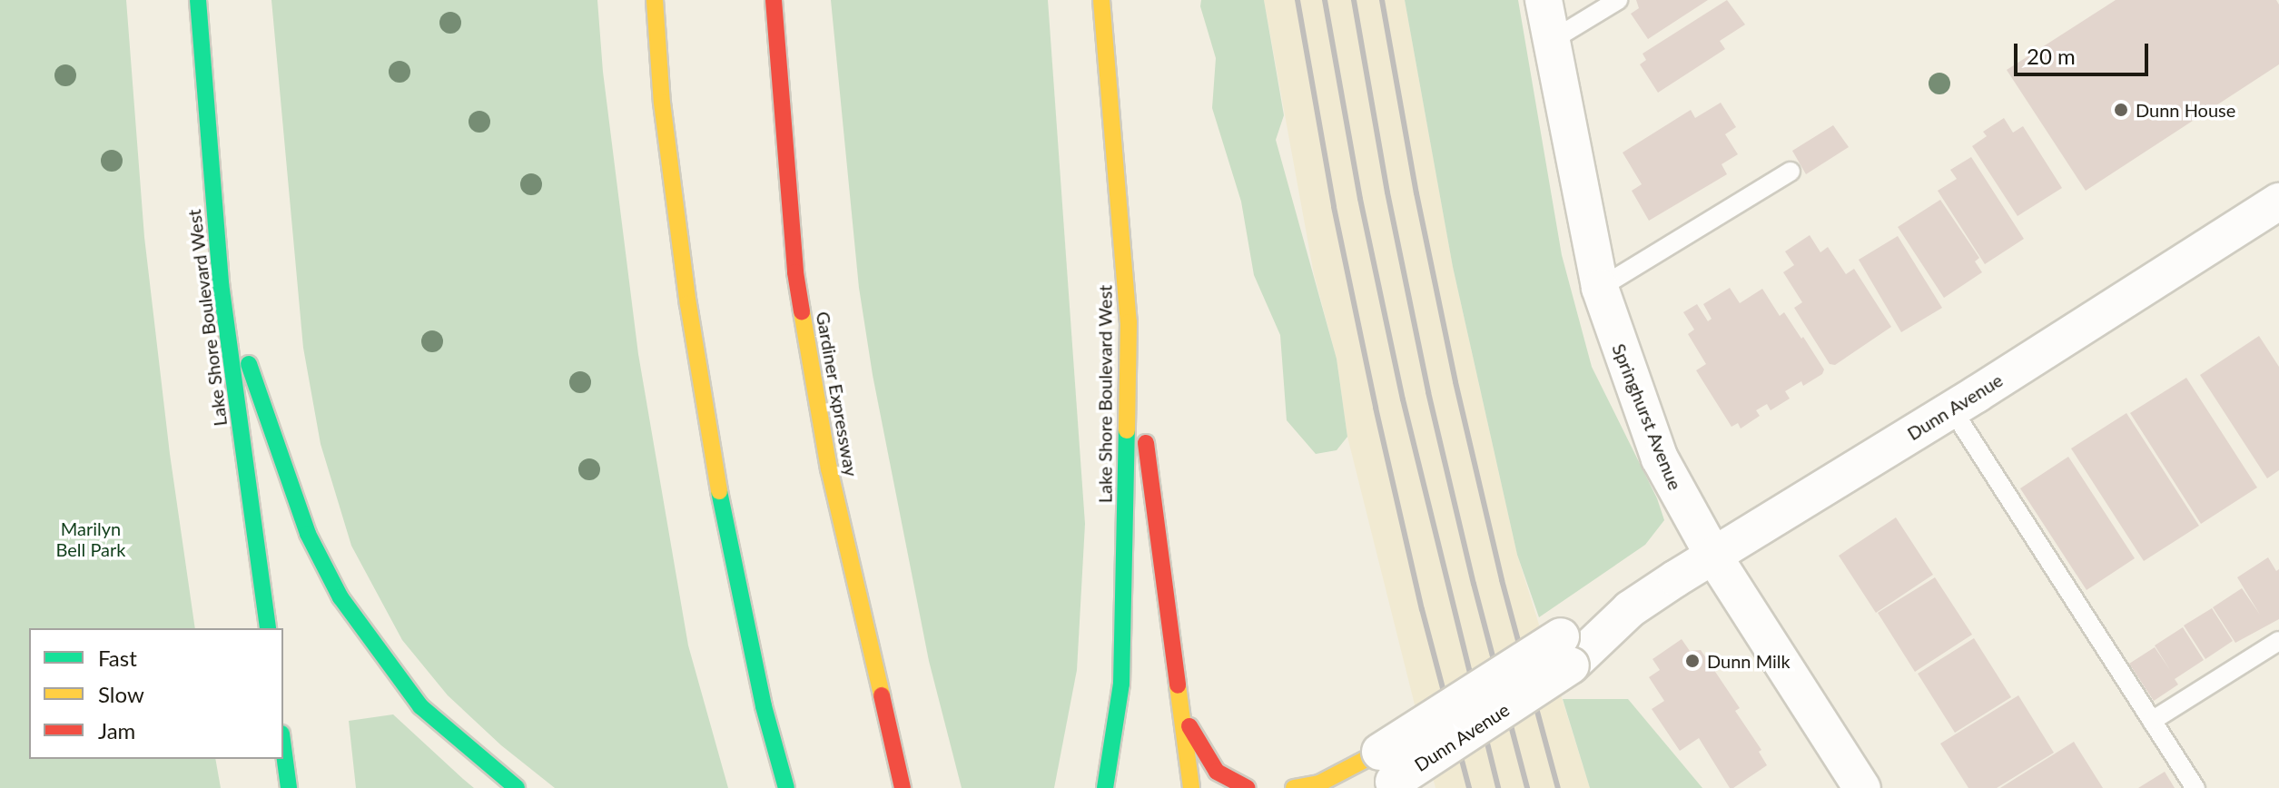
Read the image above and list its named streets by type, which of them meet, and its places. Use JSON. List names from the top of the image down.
{
  "streets": {
    "highway": ["Lake Shore Boulevard West", "Gardiner Expressway"],
    "street": ["Dunn Avenue", "Springhurst Avenue"]
  },
  "crossings": [
    ["Dunn Avenue", "Springhurst Avenue"]
  ],
  "parks": ["Marilyn Bell Park"],
  "places": ["Dunn House", "Dunn Milk"],
  "legend": ["Fast", "Slow", "Jam"],
  "scale_bar": "20 m"
}
